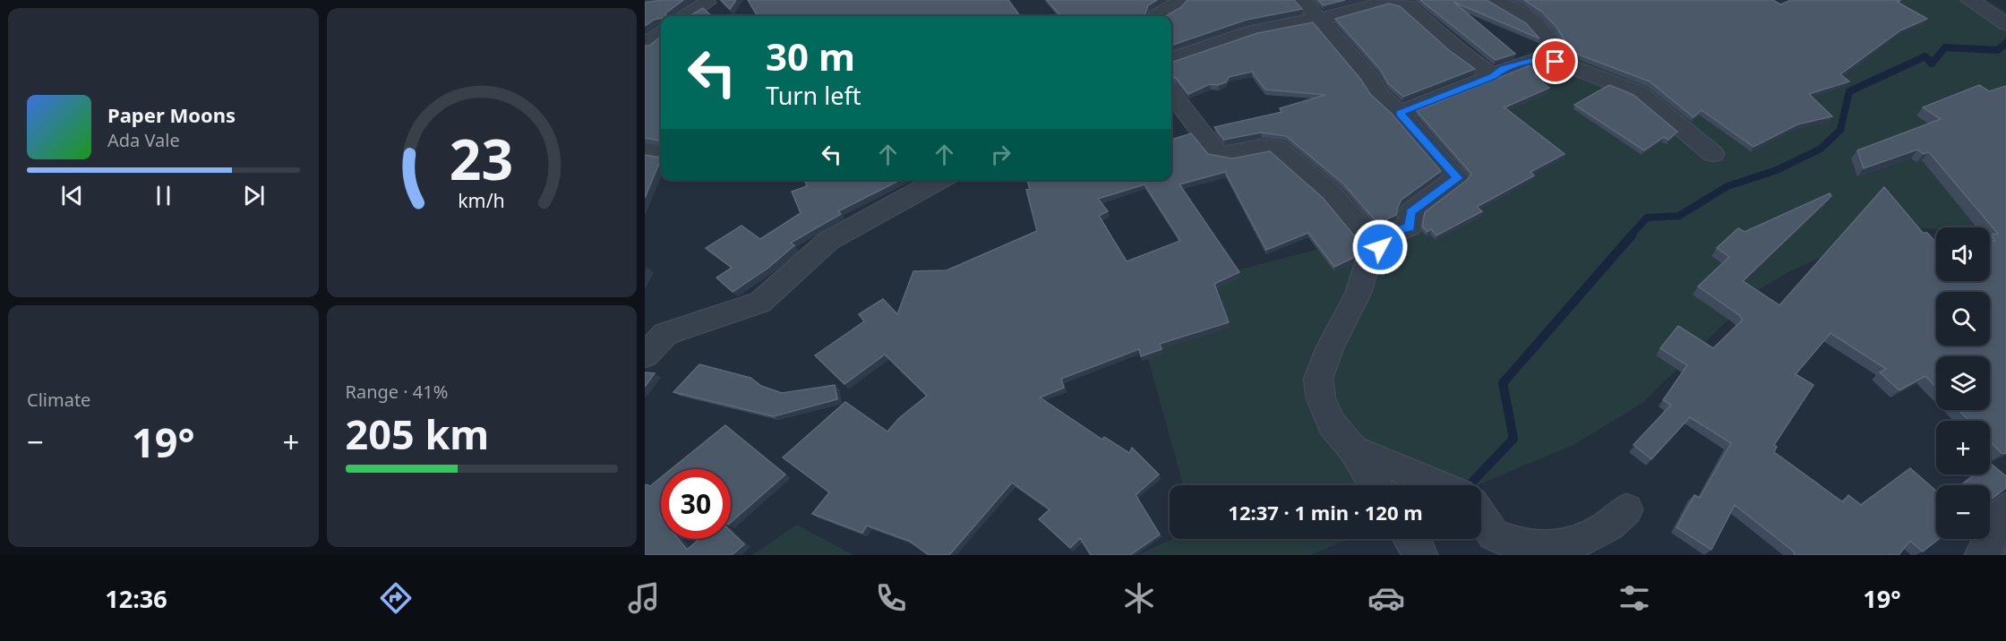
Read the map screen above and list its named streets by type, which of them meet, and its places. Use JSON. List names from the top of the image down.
{
  "page": {
    "turn": ["30 m", "Turn left"],
    "song": ["Paper Moons", "Ada Vale"],
    "map_buttons": ["+", "−"],
    "tile": [
      "Climate",
      ["Range · 41%", "205 km"]
    ],
    "heat": ["−", "19°", "+"],
    "limit": "30",
    "trip": "12:37 · 1 min · 120 m",
    "tabs": ["12:36", "19°"],
    "gauge": ["23", "km/h"]
  }
}
